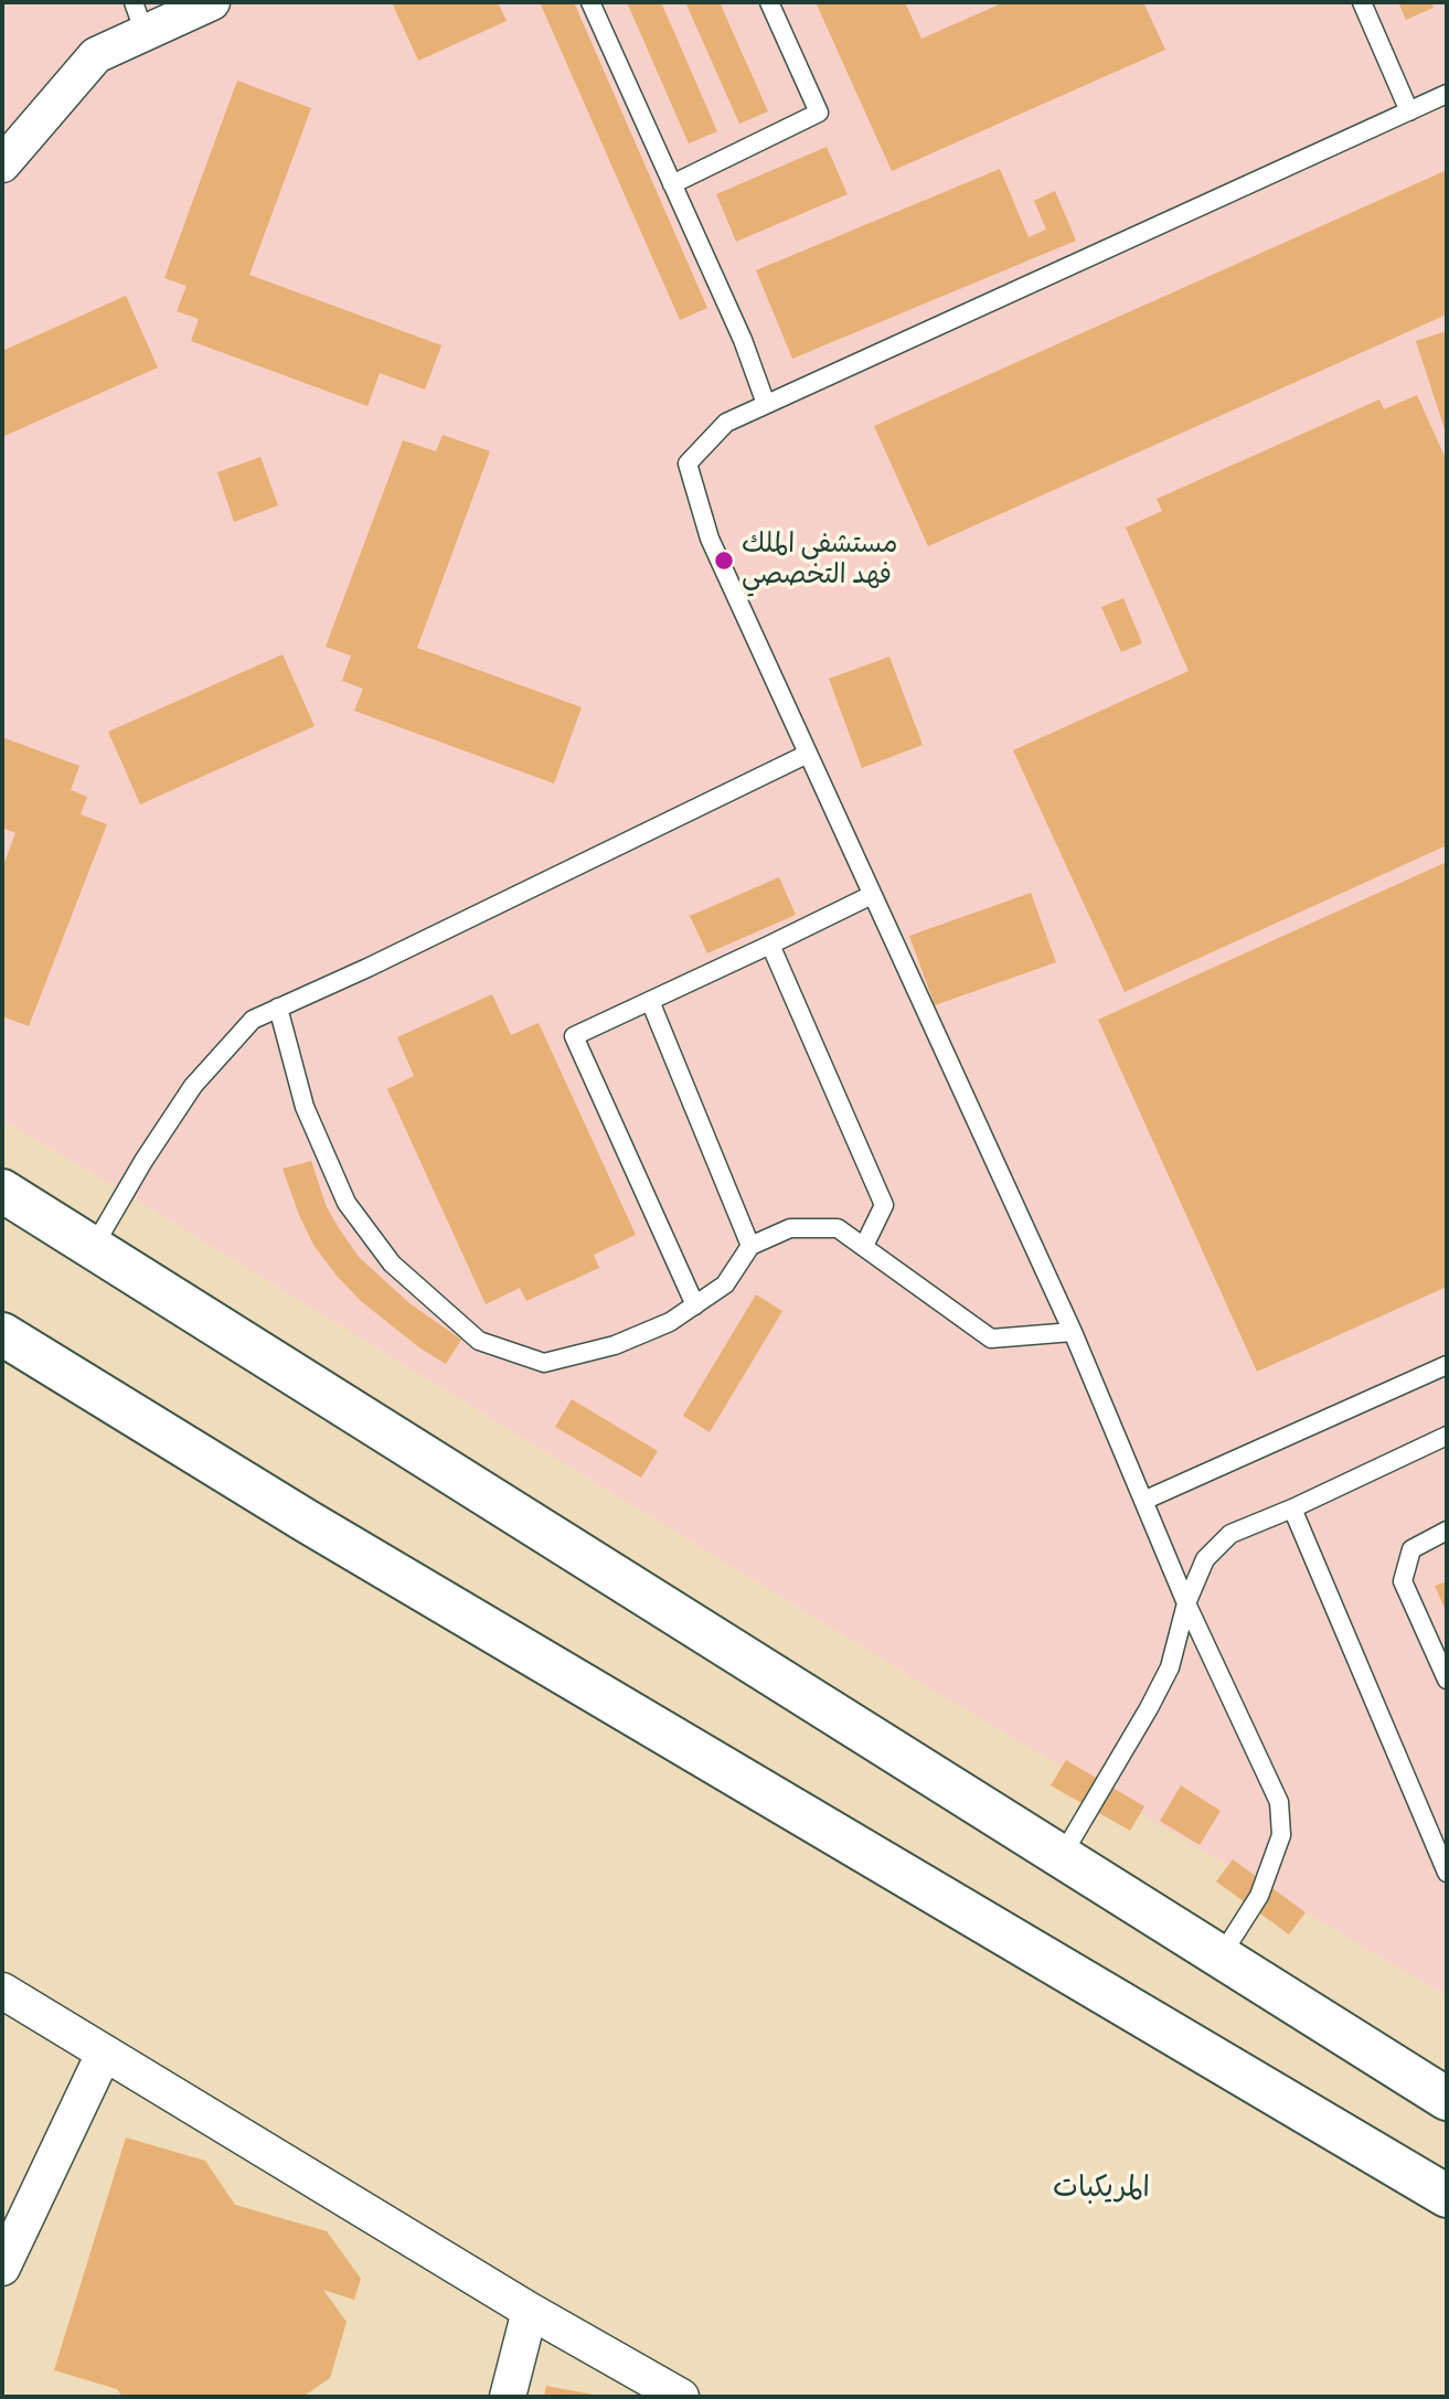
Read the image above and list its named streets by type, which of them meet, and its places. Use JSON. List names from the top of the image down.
{
  "districts": ["المريكبات"],
  "places": ["مستشفى الملك فهد التخصصي"]
}
